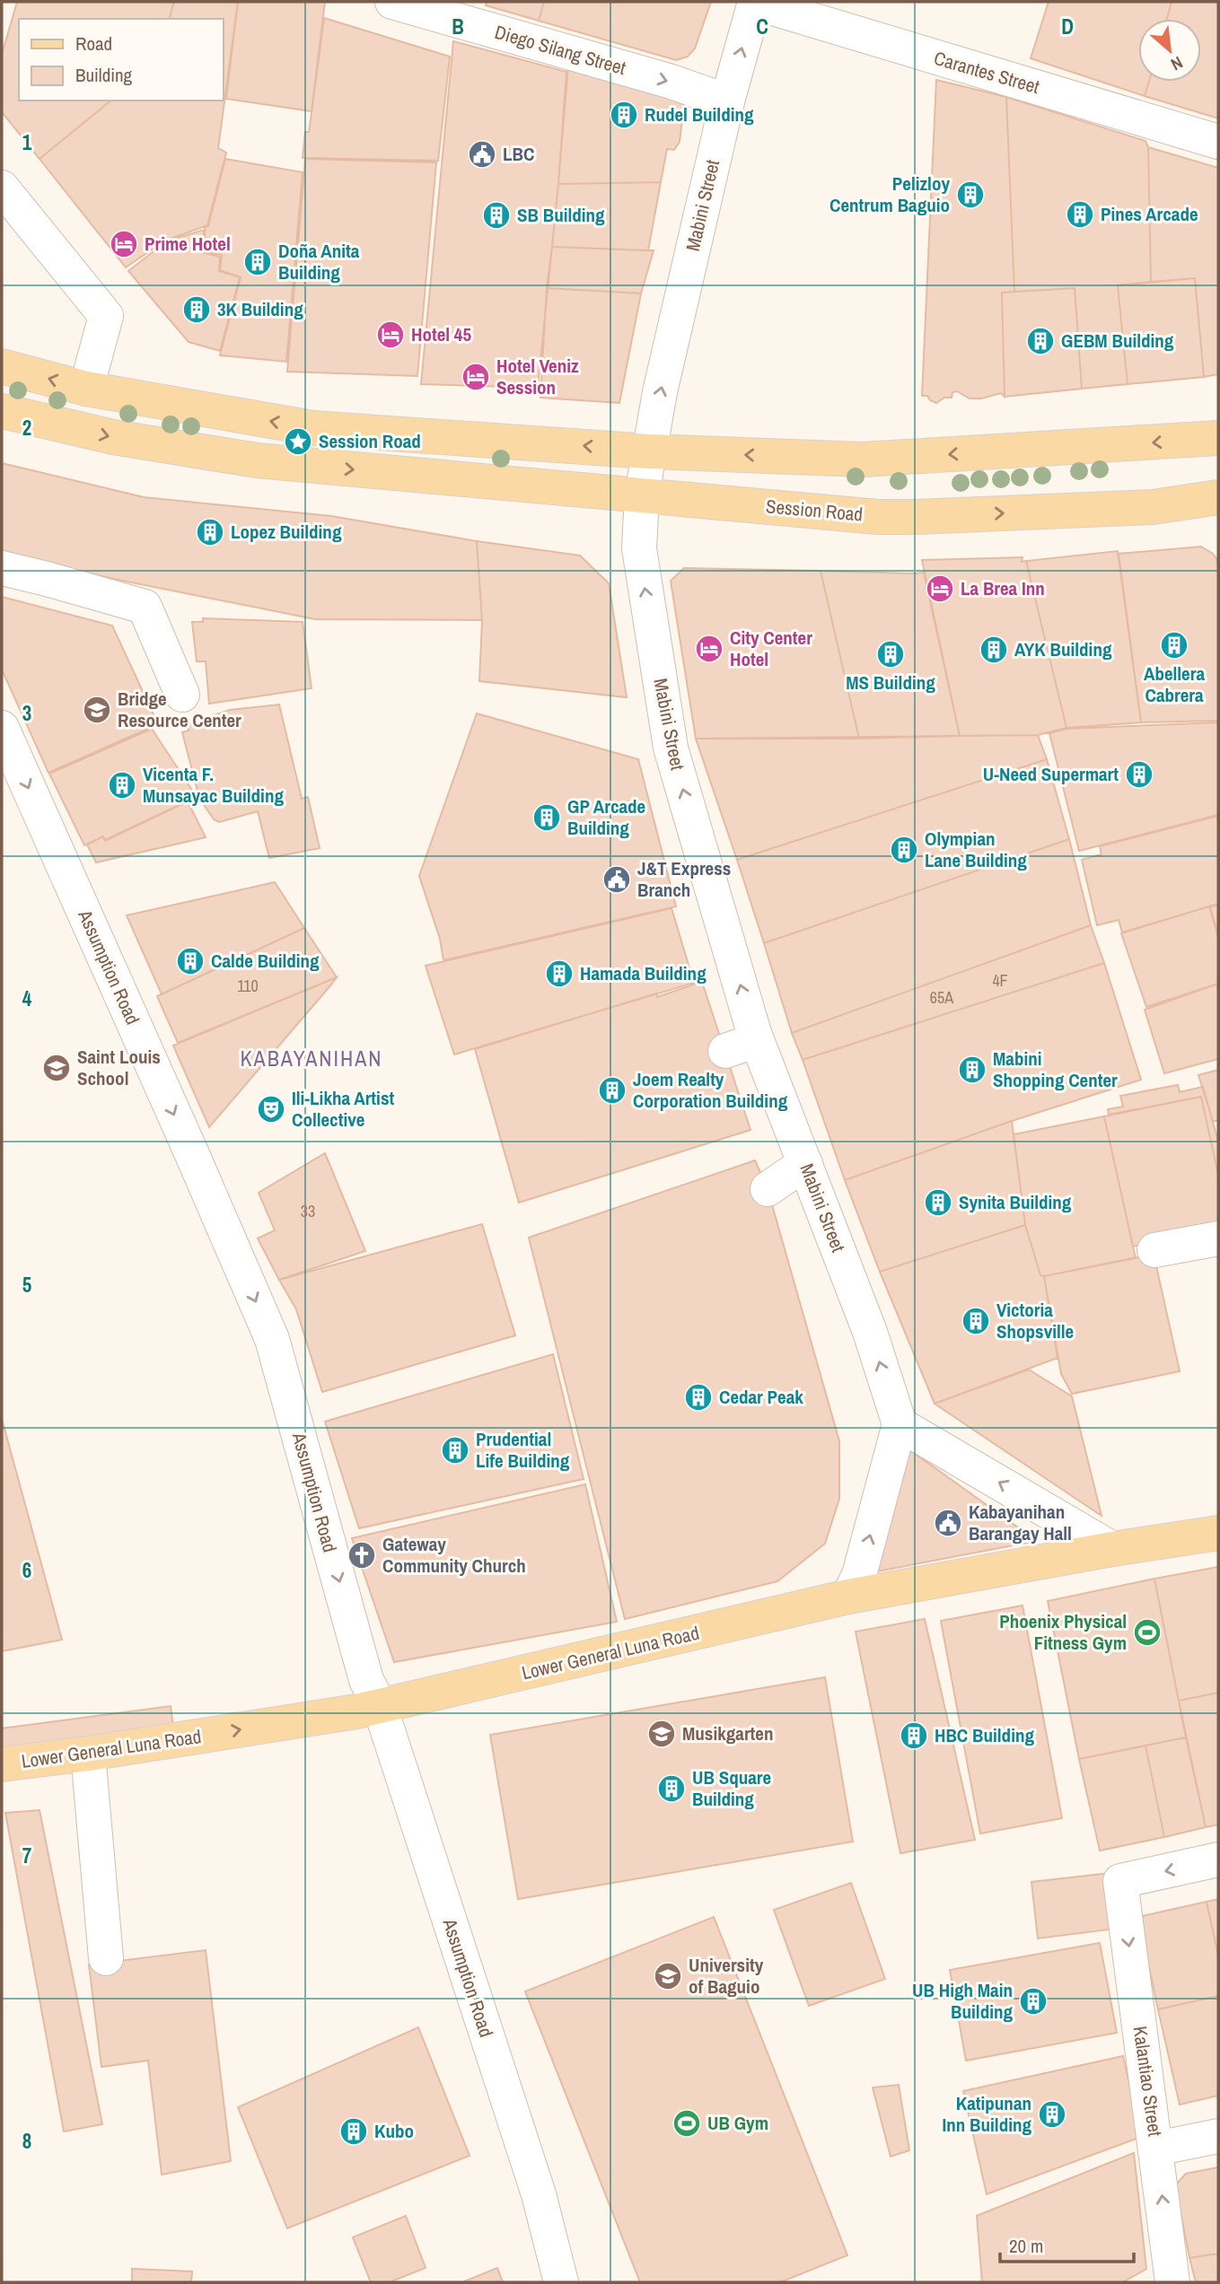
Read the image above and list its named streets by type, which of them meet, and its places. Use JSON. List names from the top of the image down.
{
  "streets": {
    "main road": ["Session Road", "Lower General Luna Road"],
    "street": [
      "Diego Silang Street",
      "Carantes Street",
      "Mabini Street",
      "Assumption Road",
      "Kalantiao Street"
    ]
  },
  "crossings": [
    ["Diego Silang Street", "Mabini Street"],
    ["Carantes Street", "Mabini Street"],
    ["Mabini Street", "Session Road"],
    ["Assumption Road", "Lower General Luna Road"]
  ],
  "one_way": ["Diego Silang Street", "Mabini Street", "Assumption Road"],
  "districts": ["KABAYANIHAN"],
  "places": {
    "building": [
      "Rudel Building",
      "Pelizloy Centrum Baguio",
      "Pines Arcade",
      "SB Building",
      "Doña Anita Building",
      "3K Building",
      "GEBM Building",
      "Lopez Building",
      "Abellera Cabrera",
      "AYK Building",
      "MS Building",
      "U-Need Supermart",
      "Vicenta F. Munsayac Building",
      "GP Arcade Building",
      "Olympian Lane Building",
      "Calde Building",
      "Hamada Building",
      "Mabini Shopping Center",
      "Joem Realty Corporation Building",
      "Synita Building",
      "Victoria Shopsville",
      "Cedar Peak",
      "Prudential Life Building",
      "HBC Building",
      "UB Square Building",
      "UB High Main Building",
      "Katipunan Inn Building",
      "Kubo"
    ],
    "public building": ["LBC", "J&T Express Branch", "Kabayanihan Barangay Hall"],
    "hotel": [
      "Prime Hotel",
      "Hotel 45",
      "Hotel Veniz Session",
      "La Brea Inn",
      "City Center Hotel"
    ],
    "place": ["Session Road"],
    "school or university": [
      "Bridge Resource Center",
      "Saint Louis School",
      "Musikgarten",
      "University of Baguio"
    ],
    "theatre": ["Ili-Likha Artist Collective"],
    "church": ["Gateway Community Church"],
    "sports": ["Phoenix Physical Fitness Gym", "UB Gym"]
  },
  "house_numbers": [
    "4F",
    "110",
    "65A",
    "33"
  ],
  "legend": ["Road", "Building"],
  "scale_bar": "20 m",
  "north": "bottom right",
  "grid": {
    "columns": ["B", "C", "D"],
    "rows": [
      "1",
      "2",
      "3",
      "4",
      "5",
      "6",
      "7",
      "8"
    ]
  }
}
